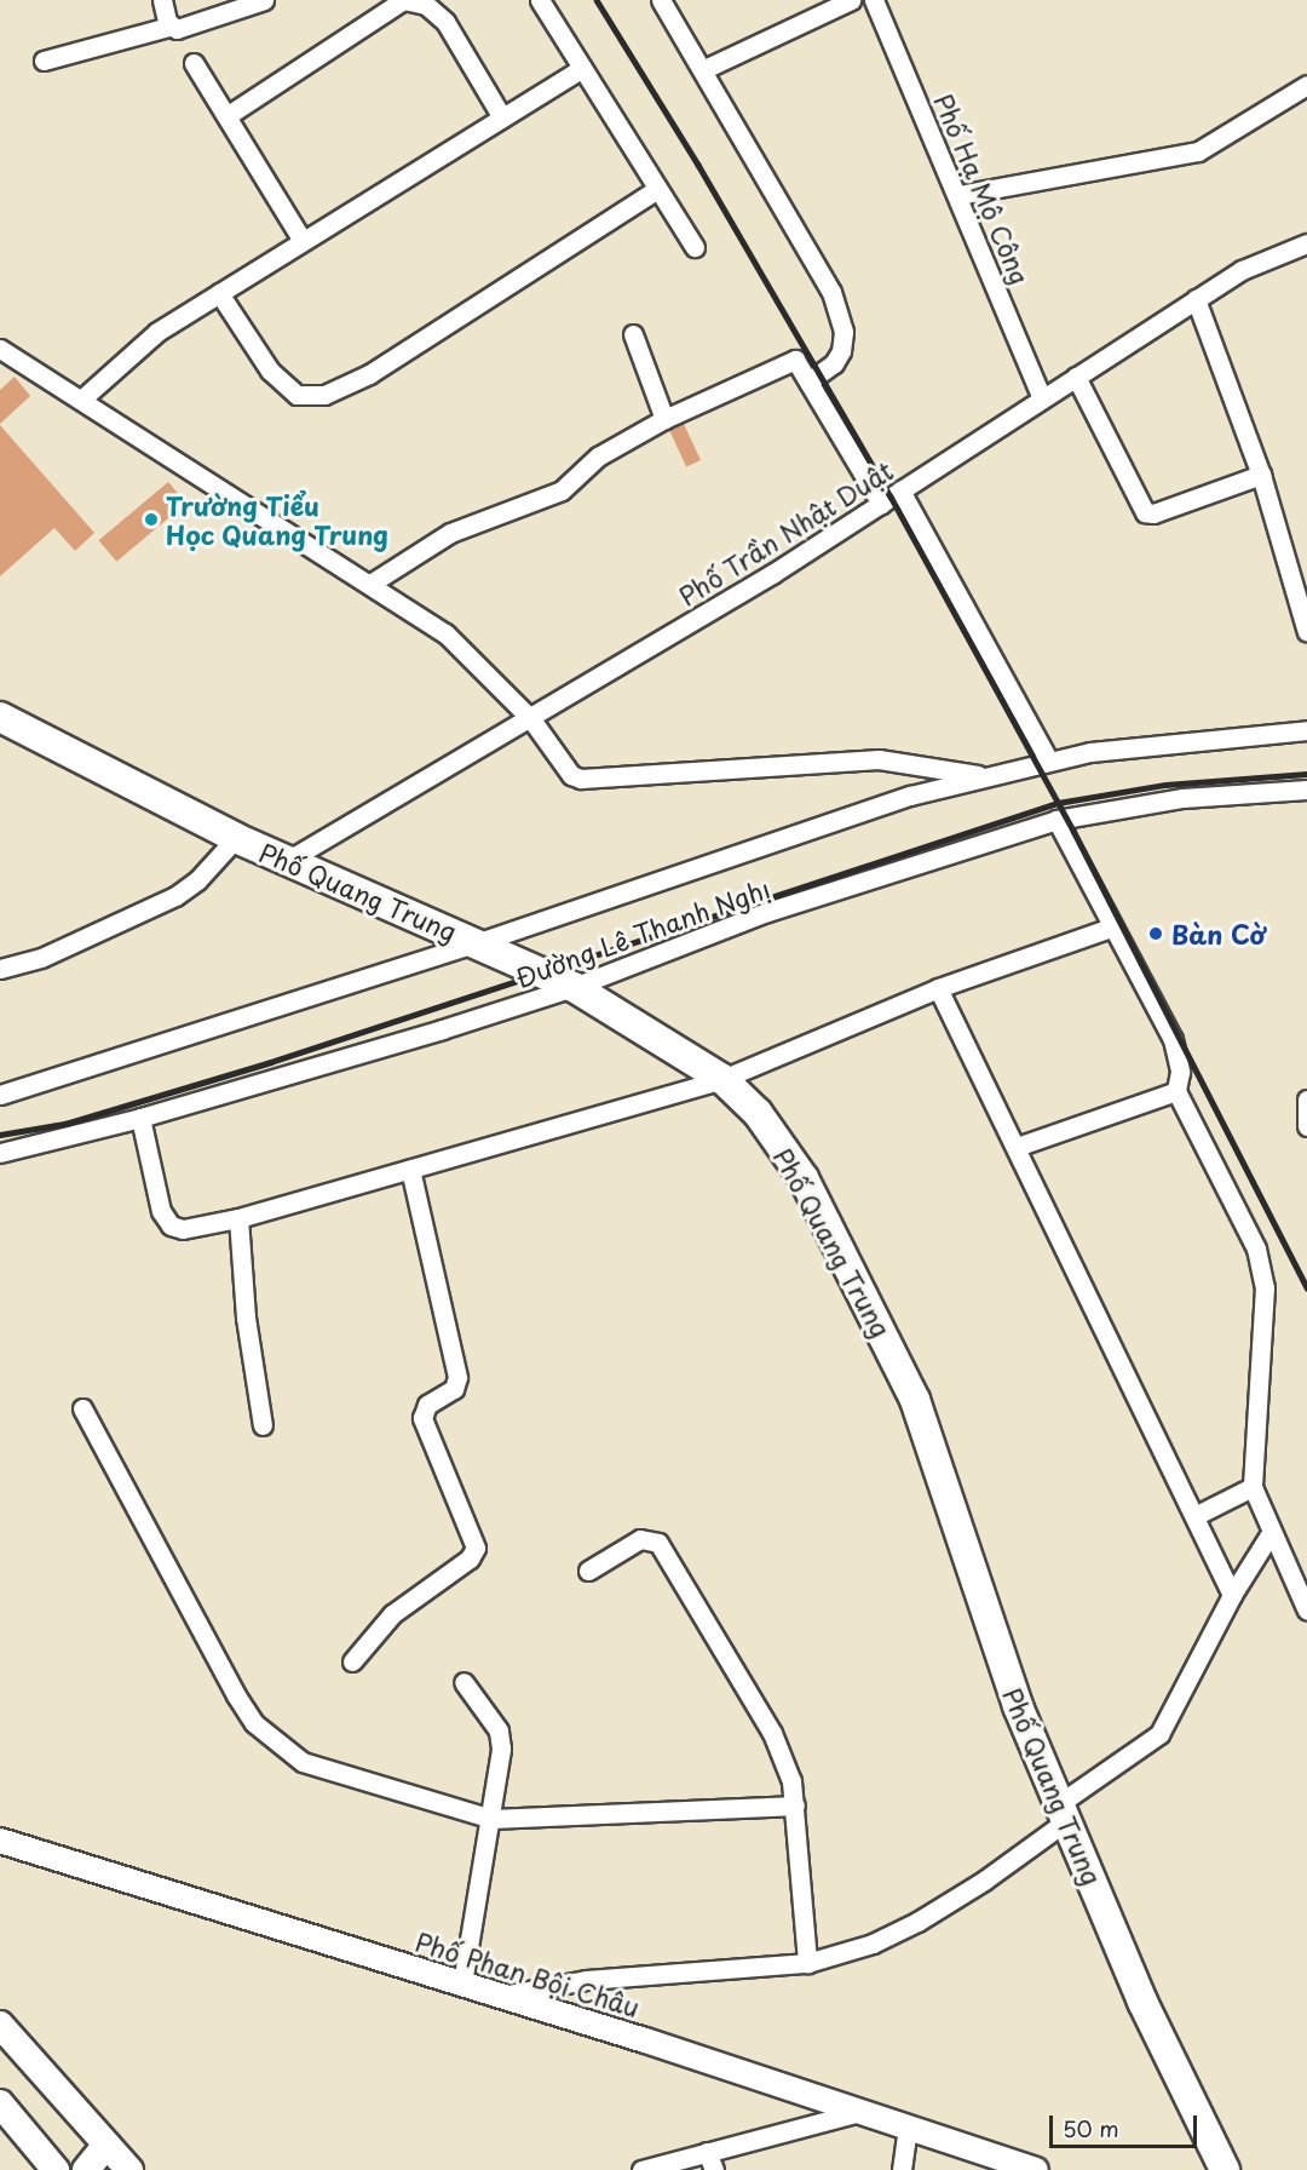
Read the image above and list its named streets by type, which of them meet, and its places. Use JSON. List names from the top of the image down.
{
  "streets": {
    "main road": ["Phố Quang Trung"],
    "street": [
      "Phố Hạ Mộ Công",
      "Phố Trần Nhật Duật",
      "Đường Lê Thanh Nghị",
      "Phố Phan Bội Châu"
    ]
  },
  "crossings": [
    ["Phố Hạ Mộ Công", "Phố Trần Nhật Duật"],
    ["Phố Trần Nhật Duật", "Phố Quang Trung"],
    ["Phố Quang Trung", "Đường Lê Thanh Nghị"]
  ],
  "places": ["Trường Tiểu Học Quang Trung", "Bàn Cờ"],
  "scale_bar": "50 m"
}
